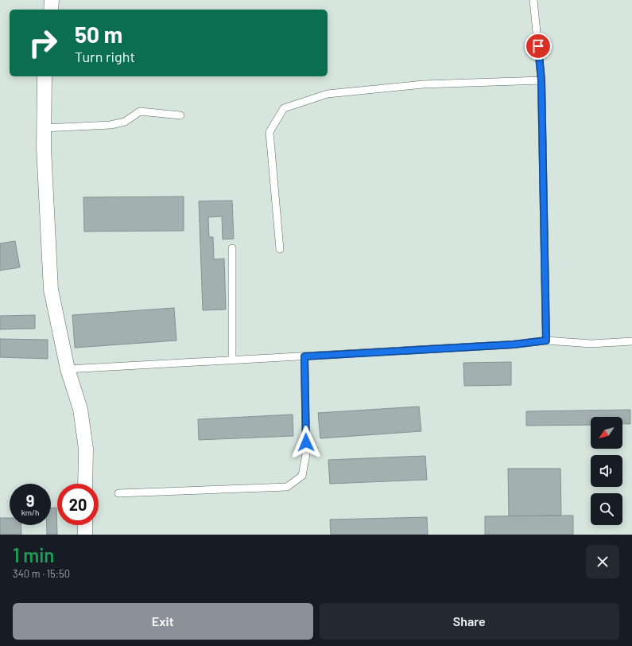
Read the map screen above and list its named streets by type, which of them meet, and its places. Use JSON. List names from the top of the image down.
{
  "north": "bottom left",
  "page": {
    "turn": ["50 m", "Turn right"],
    "speed": "9 km/h",
    "limit": "20",
    "heading": ["1 min", "340 m · 15:50"],
    "buttons": ["Exit", "Share"]
  }
}
